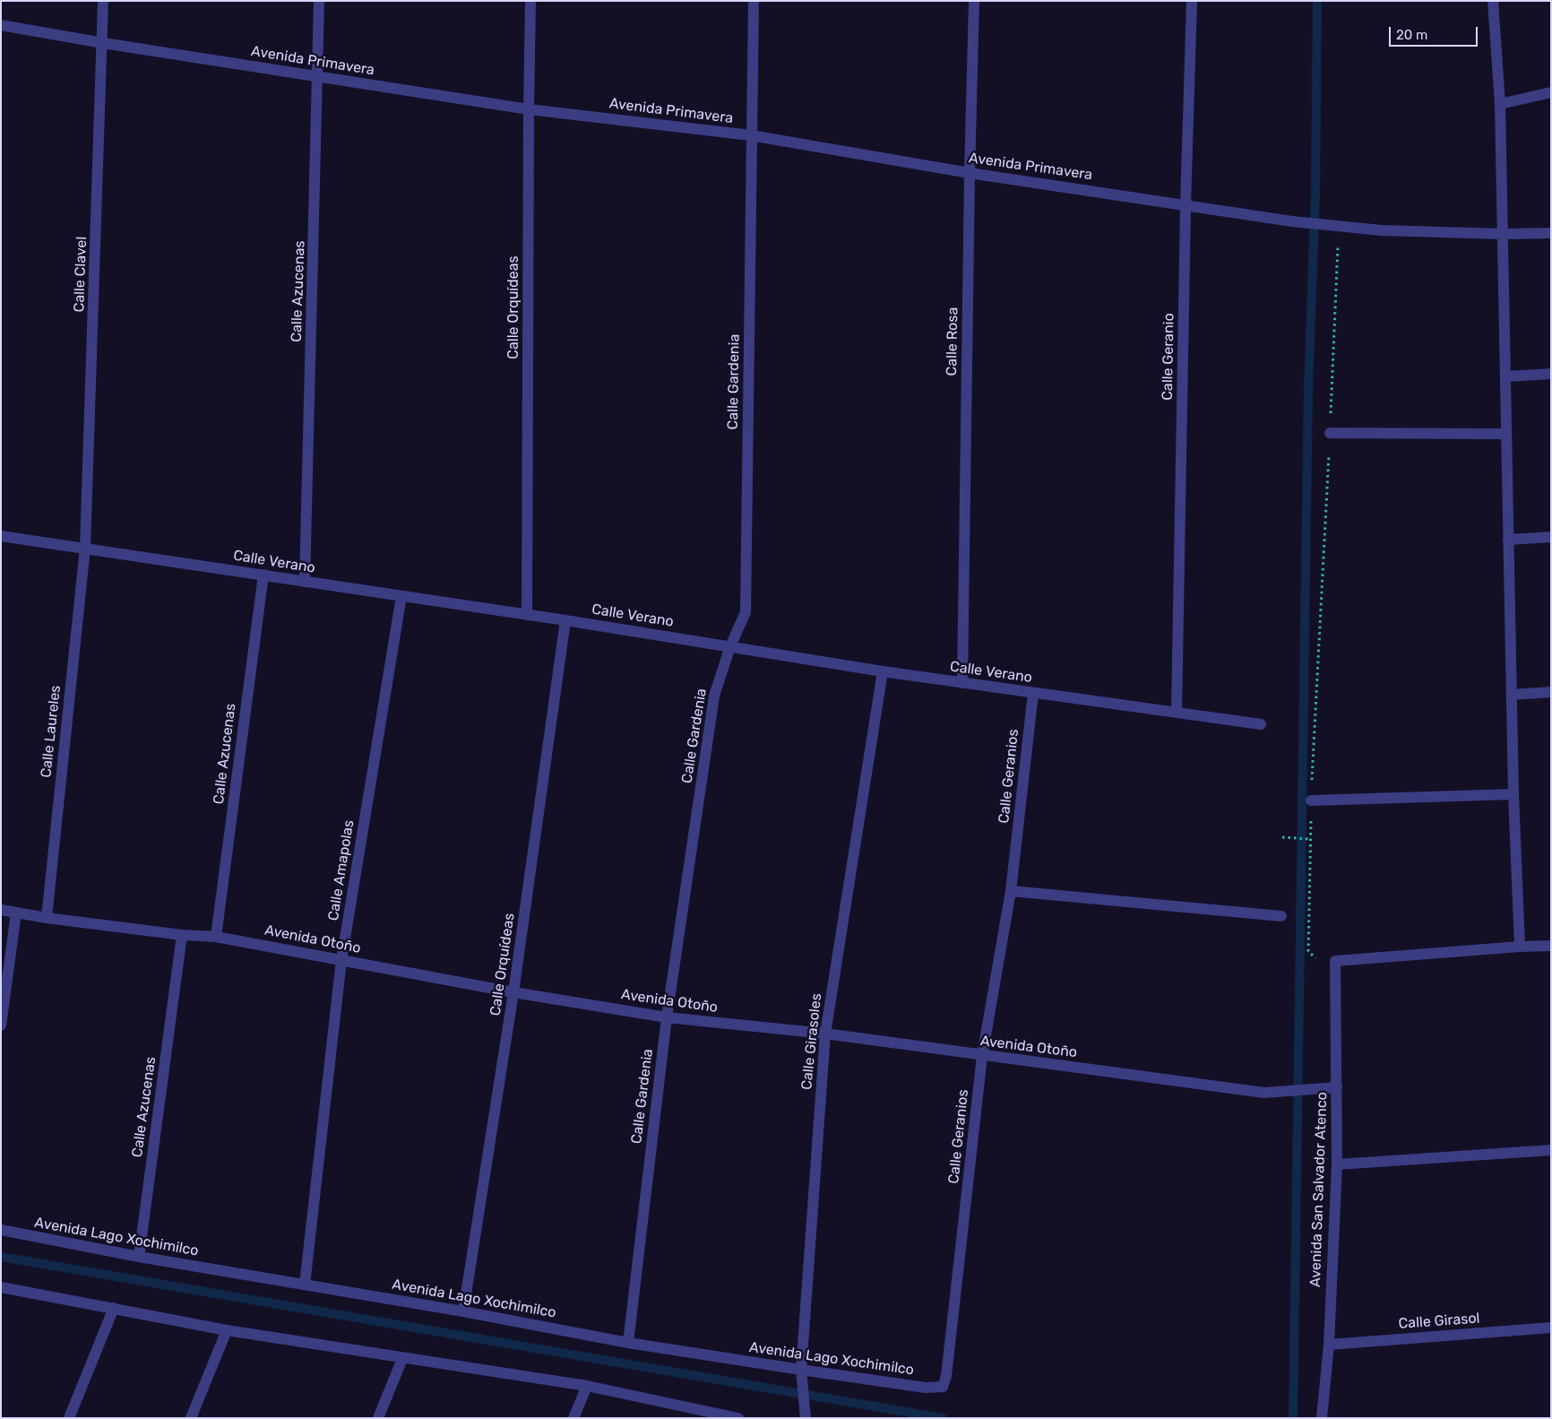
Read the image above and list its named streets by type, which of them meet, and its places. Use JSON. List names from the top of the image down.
{
  "streets": {
    "street": [
      "Avenida Primavera",
      "Calle Clavel",
      "Calle Azucenas",
      "Calle Orquídeas",
      "Calle Rosa",
      "Calle Geranio",
      "Calle Gardenia",
      "Calle Verano",
      "Calle Laureles",
      "Calle Geranios",
      "Calle Amapolas",
      "Avenida Otoño",
      "Calle Girasoles",
      "Avenida San Salvador Atenco",
      "Avenida Lago Xochimilco",
      "Calle Girasol"
    ]
  },
  "crossings": [
    ["Avenida Primavera", "Calle Clavel"],
    ["Avenida Primavera", "Calle Azucenas"],
    ["Avenida Primavera", "Calle Orquídeas"],
    ["Avenida Primavera", "Calle Rosa"],
    ["Avenida Primavera", "Calle Geranio"],
    ["Avenida Primavera", "Calle Gardenia"],
    ["Calle Clavel", "Calle Verano"],
    ["Calle Clavel", "Calle Laureles"],
    ["Calle Azucenas", "Calle Verano"],
    ["Calle Azucenas", "Avenida Otoño"],
    ["Calle Azucenas", "Avenida Lago Xochimilco"],
    ["Calle Orquídeas", "Calle Verano"],
    ["Calle Orquídeas", "Avenida Otoño"],
    ["Calle Orquídeas", "Avenida Lago Xochimilco"],
    ["Calle Rosa", "Calle Verano"],
    ["Calle Geranio", "Calle Verano"],
    ["Calle Gardenia", "Calle Verano"],
    ["Calle Gardenia", "Avenida Otoño"],
    ["Calle Gardenia", "Avenida Lago Xochimilco"],
    ["Calle Verano", "Calle Laureles"],
    ["Calle Verano", "Calle Geranios"],
    ["Calle Verano", "Calle Amapolas"],
    ["Calle Verano", "Calle Girasoles"],
    ["Calle Laureles", "Avenida Otoño"],
    ["Calle Geranios", "Avenida Otoño"],
    ["Calle Geranios", "Avenida Lago Xochimilco"],
    ["Calle Amapolas", "Avenida Otoño"],
    ["Calle Amapolas", "Avenida Lago Xochimilco"],
    ["Avenida Otoño", "Calle Girasoles"],
    ["Avenida Otoño", "Avenida San Salvador Atenco"],
    ["Calle Girasoles", "Avenida Lago Xochimilco"],
    ["Avenida San Salvador Atenco", "Calle Girasol"]
  ],
  "scale_bar": "20 m"
}
